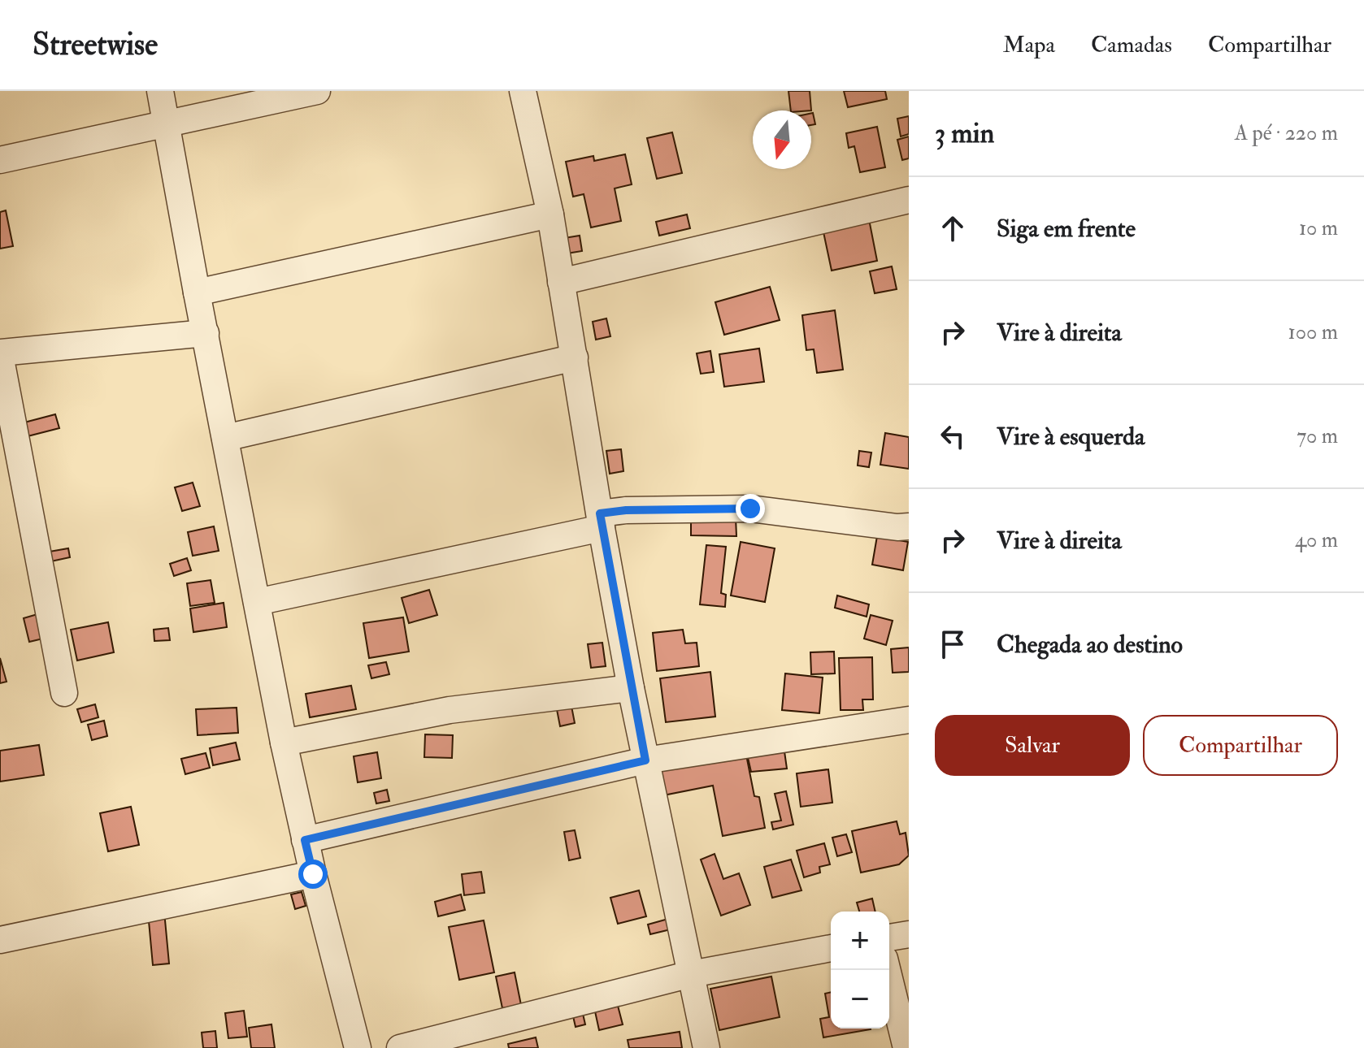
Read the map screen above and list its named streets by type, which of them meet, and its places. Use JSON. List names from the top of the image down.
{
  "north": "bottom",
  "page": {
    "header": "Streetwise",
    "nav": ["Mapa", "Camadas", "Compartilhar"],
    "heading": ["3 min", "A pé · 220 m"],
    "list": [
      ["Siga em frente", "10 m"],
      ["Vire à direita", "100 m"],
      ["Vire à esquerda", "70 m"],
      ["Vire à direita", "40 m"],
      "Chegada ao destino"
    ],
    "buttons": ["Salvar", "Compartilhar"],
    "map_buttons": ["+", "−"]
  }
}
